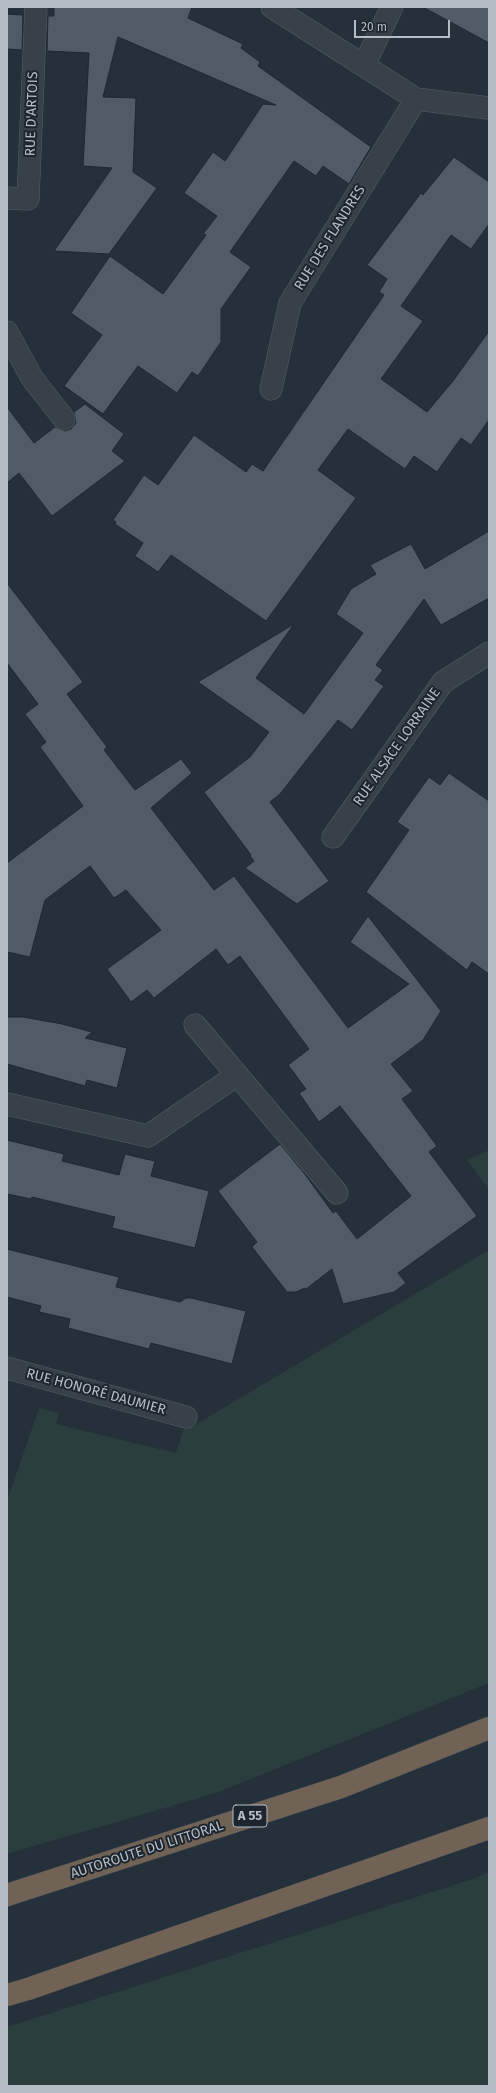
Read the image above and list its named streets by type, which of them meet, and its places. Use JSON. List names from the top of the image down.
{
  "streets": {
    "highway": ["A 55", "AUTOROUTE DU LITTORAL"],
    "street": [
      "RUE D'ARTOIS",
      "RUE DES FLANDRES",
      "RUE ALSACE LORRAINE",
      "RUE HONORÉ DAUMIER"
    ]
  },
  "scale_bar": "20 m"
}
